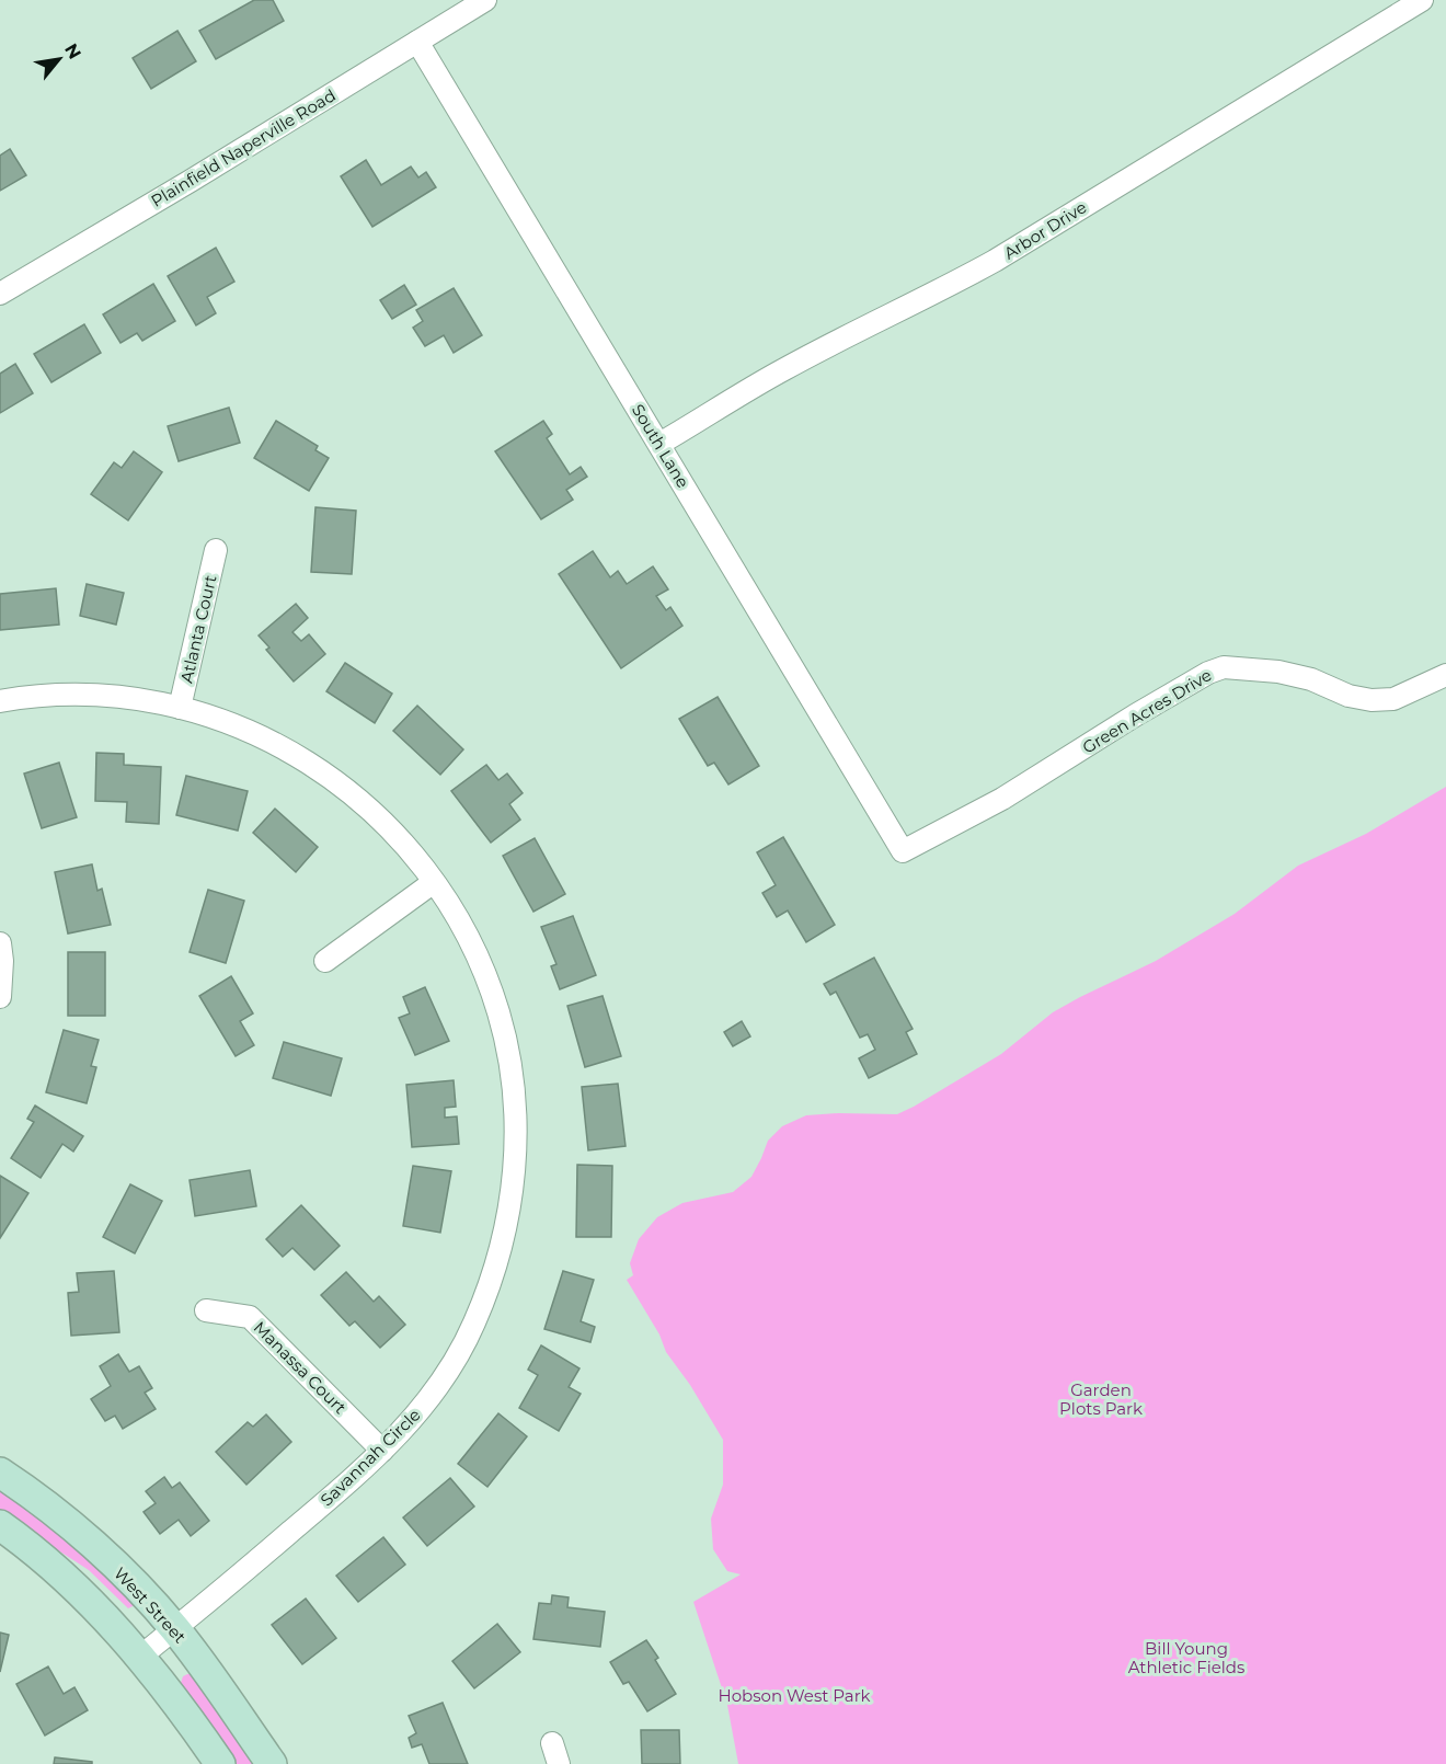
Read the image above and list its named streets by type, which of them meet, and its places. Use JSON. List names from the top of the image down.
{
  "streets": {
    "street": [
      "Plainfield Naperville Road",
      "Arbor Drive",
      "South Lane",
      "Atlanta Court",
      "Green Acres Drive",
      "Manassa Court",
      "Savannah Circle",
      "West Street"
    ]
  },
  "crossings": [
    ["Plainfield Naperville Road", "South Lane"],
    ["Arbor Drive", "South Lane"],
    ["South Lane", "Green Acres Drive"],
    ["Atlanta Court", "Savannah Circle"],
    ["Manassa Court", "Savannah Circle"],
    ["Savannah Circle", "West Street"]
  ],
  "parks": ["Garden Plots Park", "Bill Young Athletic Fields", "Hobson West Park"],
  "north": "top right"
}
